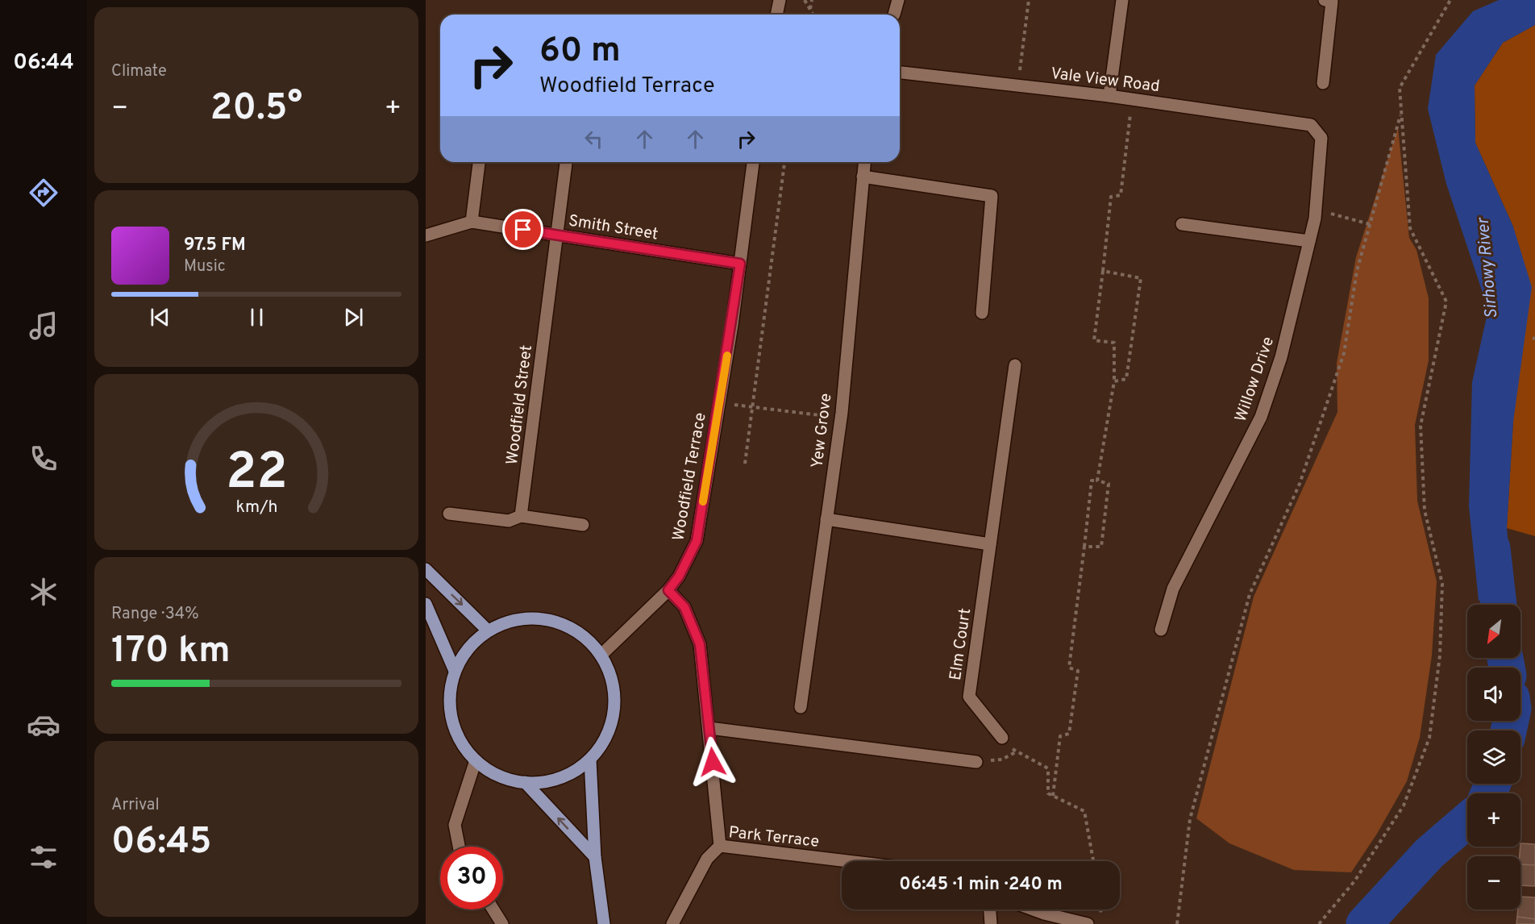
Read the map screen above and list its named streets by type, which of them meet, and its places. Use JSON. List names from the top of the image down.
{
  "streets": {
    "street": [
      "Vale View Road",
      "Smith Street",
      "Willow Drive",
      "Woodfield Street",
      "Yew Grove",
      "Woodfield Terrace",
      "Elm Court",
      "Park Terrace"
    ]
  },
  "crossings": [
    ["Vale View Road", "Willow Drive"],
    ["Smith Street", "Woodfield Street"],
    ["Smith Street", "Woodfield Terrace"]
  ],
  "water": ["Sirhowy River"],
  "north": "bottom left",
  "page": {
    "tabs": "06:44",
    "tile": [
      "Climate",
      ["Range · 34%", "170 km"],
      ["Arrival", "06:45"]
    ],
    "turn": ["60 m", "Woodfield Terrace"],
    "heat": ["−", "20.5°", "+"],
    "song": ["97.5 FM", "Music"],
    "map_buttons": ["+", "−"],
    "limit": "30",
    "trip": "06:45 · 1 min · 240 m",
    "gauge": ["22", "km/h"]
  }
}
